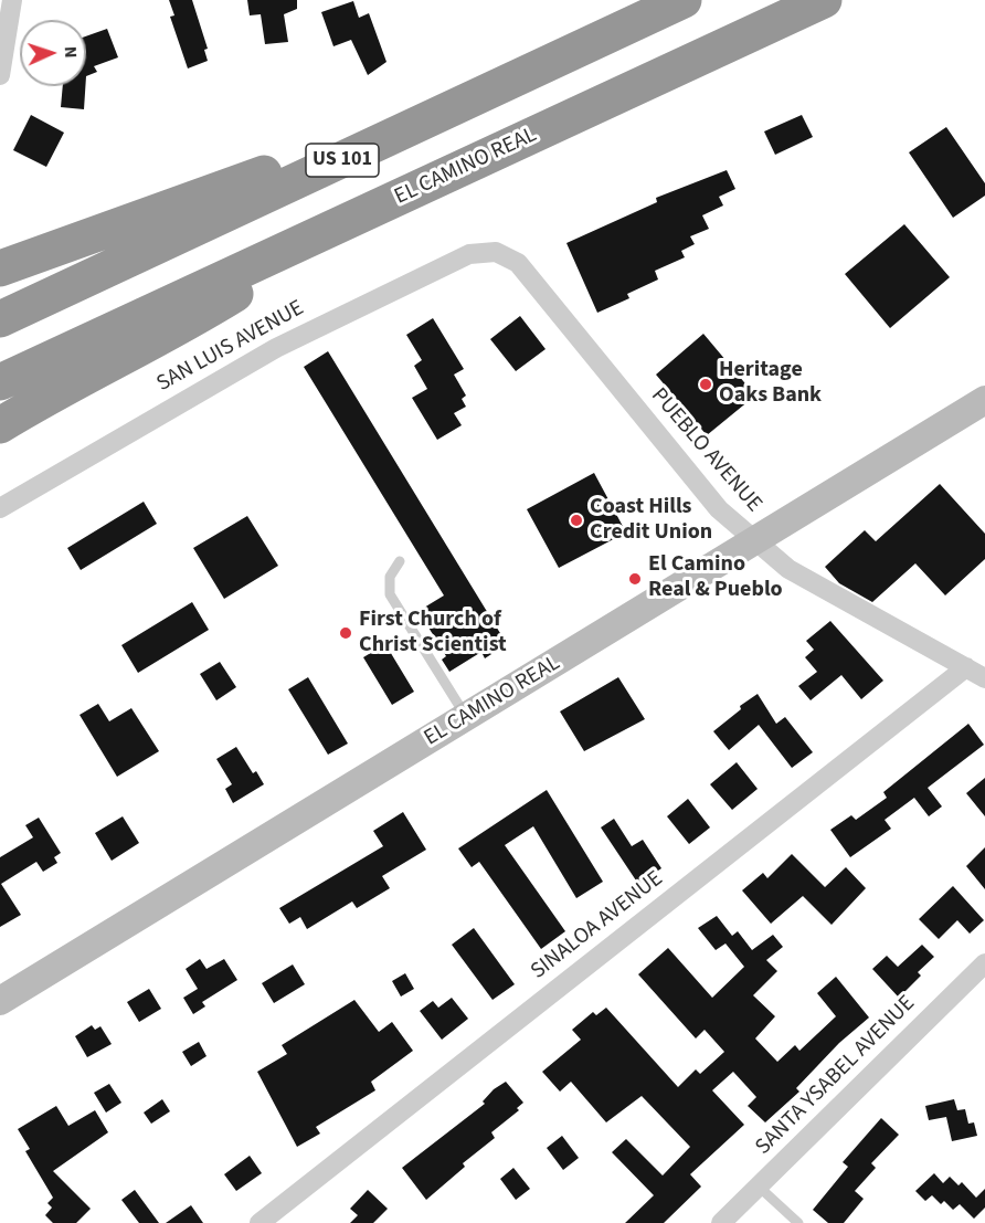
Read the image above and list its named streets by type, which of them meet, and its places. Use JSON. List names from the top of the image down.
{
  "streets": {
    "highway": ["US 101", "EL CAMINO REAL"],
    "street": [
      "SAN LUIS AVENUE",
      "PUEBLO AVENUE",
      "SINALOA AVENUE",
      "SANTA YSABEL AVENUE"
    ]
  },
  "crossings": [
    ["EL CAMINO REAL", "PUEBLO AVENUE"],
    ["SAN LUIS AVENUE", "PUEBLO AVENUE"],
    ["PUEBLO AVENUE", "SINALOA AVENUE"]
  ],
  "places": [
    "Heritage Oaks Bank",
    "Coast Hills Credit Union",
    "El Camino Real & Pueblo",
    "First Church of Christ Scientist"
  ],
  "north": "right"
}
